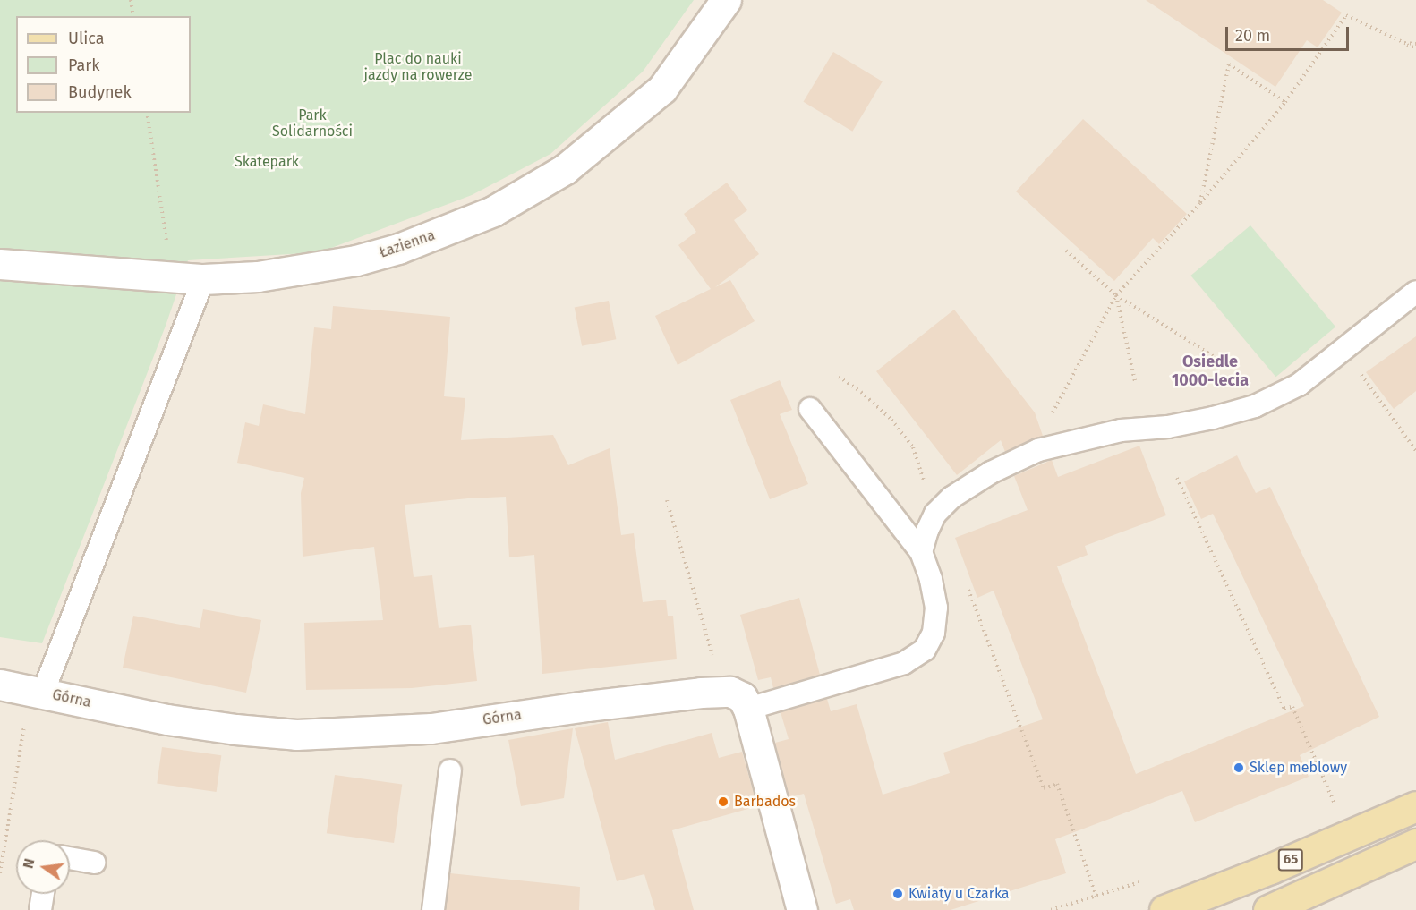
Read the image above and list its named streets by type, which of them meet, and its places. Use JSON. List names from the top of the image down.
{
  "streets": {
    "main road": ["65"],
    "street": ["Łazienna", "Górna"]
  },
  "districts": ["Osiedle 1000-lecia"],
  "parks": ["Plac do nauki jazdy na rowerze", "Park Solidarności", "Skatepark"],
  "places": ["Sklep meblowy", "Barbados", "Kwiaty u Czarka"],
  "legend": ["Ulica", "Park", "Budynek"],
  "scale_bar": "20 m",
  "north": "left"
}
